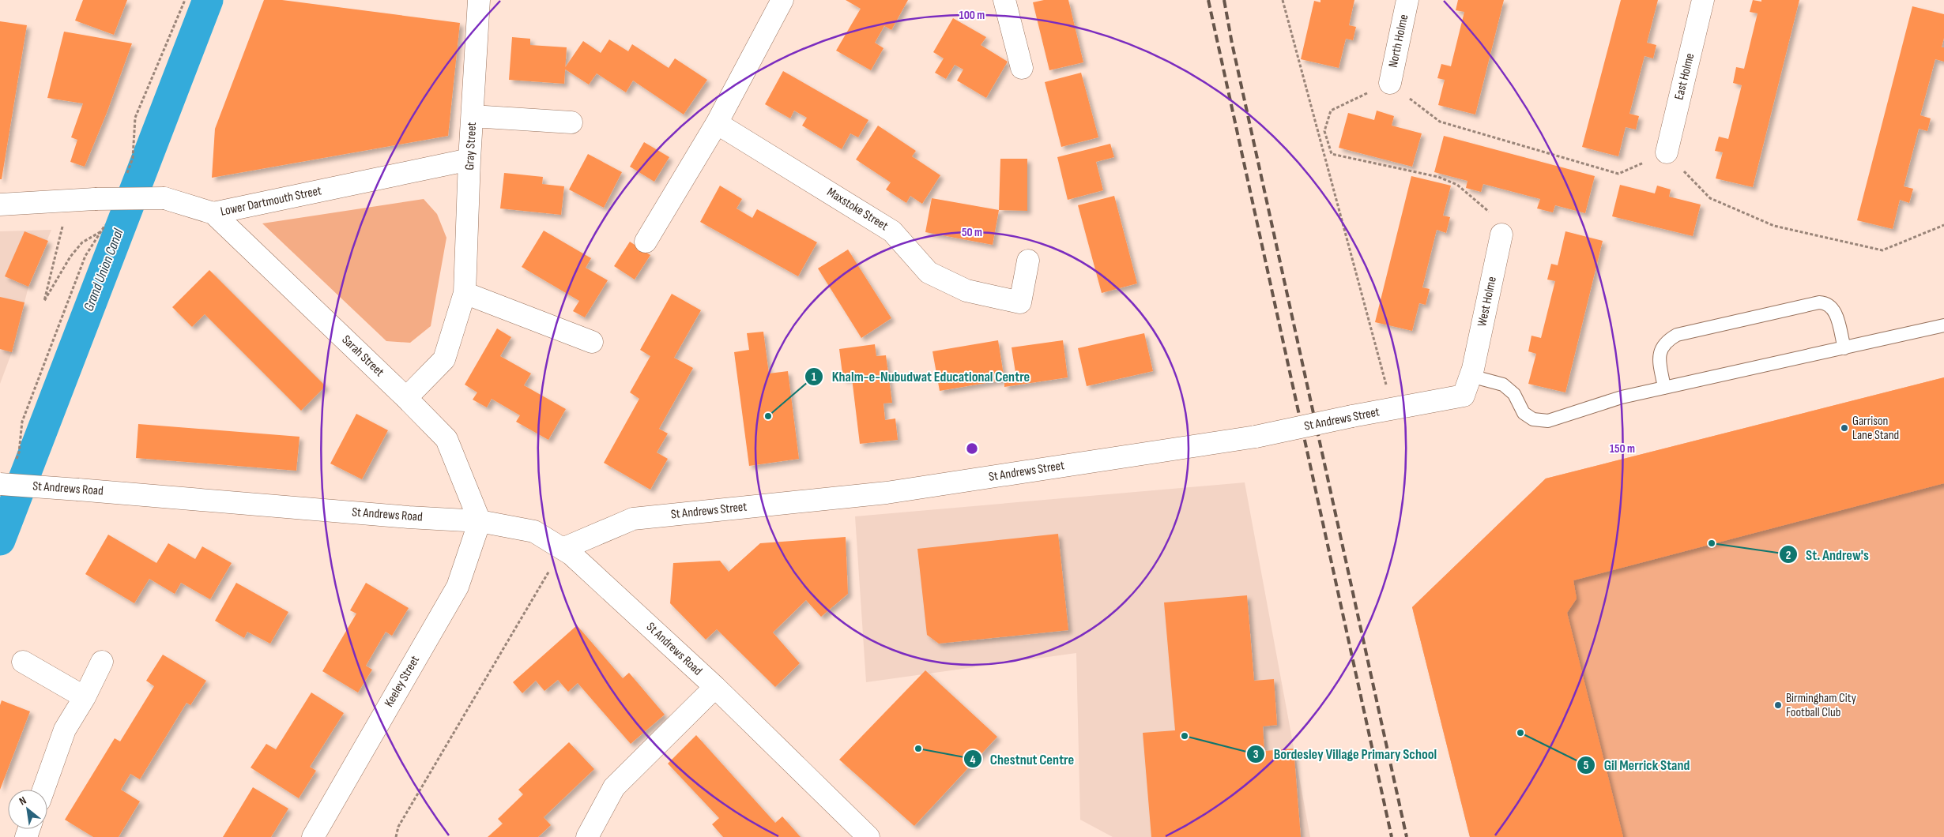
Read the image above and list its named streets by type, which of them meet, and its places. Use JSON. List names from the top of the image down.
{
  "streets": {
    "street": [
      "North Holme",
      "East Holme",
      "Gray Street",
      "Lower Dartmouth Street",
      "Maxstoke Street",
      "West Holme",
      "Sarah Street",
      "St Andrews Street",
      "St Andrews Road",
      "Keeley Street"
    ]
  },
  "crossings": [
    ["Gray Street", "Lower Dartmouth Street"],
    ["Gray Street", "Sarah Street"],
    ["Lower Dartmouth Street", "Sarah Street"],
    ["West Holme", "St Andrews Street"],
    ["Sarah Street", "St Andrews Road"],
    ["Sarah Street", "Keeley Street"],
    ["St Andrews Street", "St Andrews Road"],
    ["St Andrews Road", "Keeley Street"]
  ],
  "water": ["Grand Union Canal"],
  "places": [
    "Khalm-e-Nubudwat Educational Centre",
    "Garrison Lane Stand",
    "St. Andrew's",
    "Birmingham City Football Club",
    "Gil Merrick Stand",
    "Bordesley Village Primary School",
    "Chestnut Centre"
  ],
  "north": "top left",
  "rings": ["100 m", "50 m", "150 m"]
}
